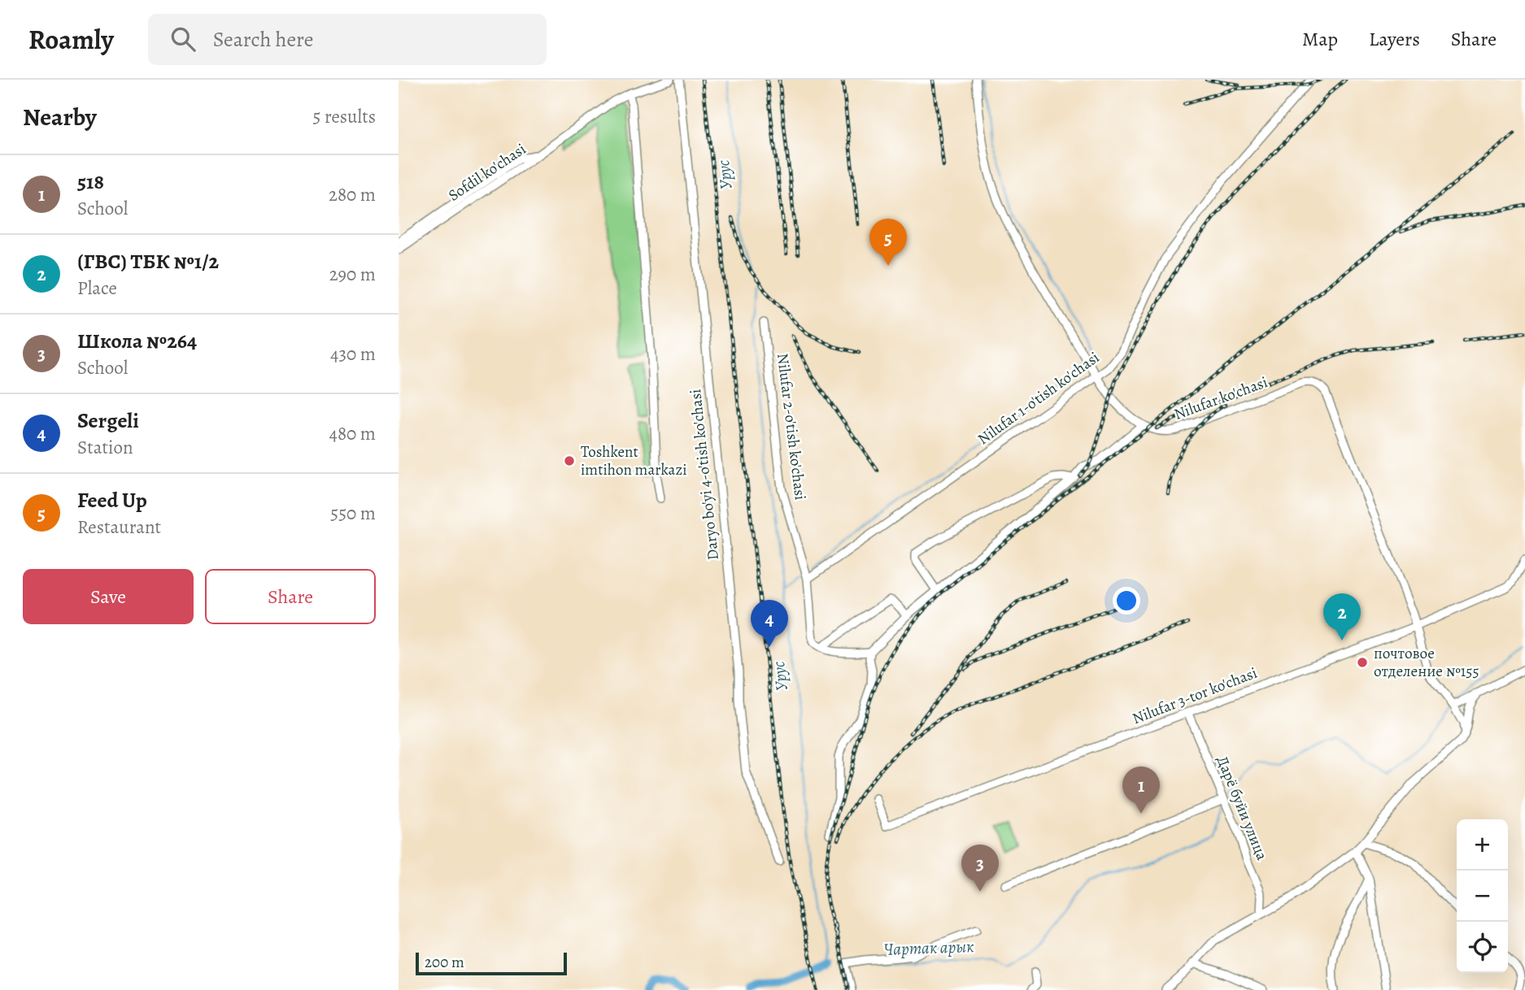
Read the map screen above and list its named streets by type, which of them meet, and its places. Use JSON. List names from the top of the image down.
{
  "streets": {
    "street": [
      "Sofdil ko'chasi",
      "Nilufar 1-o'tish ko'chasi",
      "Nilufar ko'chasi",
      "Nilufar 2-o'tish ko'chasi",
      "Daryo bo'yi 4-o'tish ko'chasi",
      "Nilufar 3-tor ko'chasi",
      "Дарё буйи улица"
    ]
  },
  "crossings": [
    ["Nilufar 1-o'tish ko'chasi", "Nilufar ko'chasi"],
    ["Nilufar 1-o'tish ko'chasi", "Nilufar 2-o'tish ko'chasi"],
    ["Nilufar ko'chasi", "Nilufar 3-tor ko'chasi"],
    ["Nilufar 3-tor ko'chasi", "Дарё буйи улица"]
  ],
  "water": ["Урус", "Чартак арык"],
  "places": ["Toshkent imtihon markazi", "почтовое отделение №155"],
  "scale_bar": "200 m",
  "page": {
    "header": "Roamly",
    "search": "Search here",
    "nav": ["Map", "Layers", "Share"],
    "heading": ["Nearby", "5 results"],
    "list": [
      {
        "mark": "1",
        "name": "518",
        "note": "School",
        "value": "280 m"
      },
      {
        "mark": "2",
        "name": "(ГВС) ТБК №1/2",
        "note": "Place",
        "value": "290 m"
      },
      {
        "mark": "3",
        "name": "Школа №264",
        "note": "School",
        "value": "430 m"
      },
      {
        "mark": "4",
        "name": "Sergeli",
        "note": "Station",
        "value": "480 m"
      },
      {
        "mark": "5",
        "name": "Feed Up",
        "note": "Restaurant",
        "value": "550 m"
      }
    ],
    "pins": [
      "5",
      "2",
      "4",
      "1",
      "3"
    ],
    "buttons": ["Save", "Share"],
    "map_buttons": ["+", "−"],
    "scale": "200 m"
  }
}
